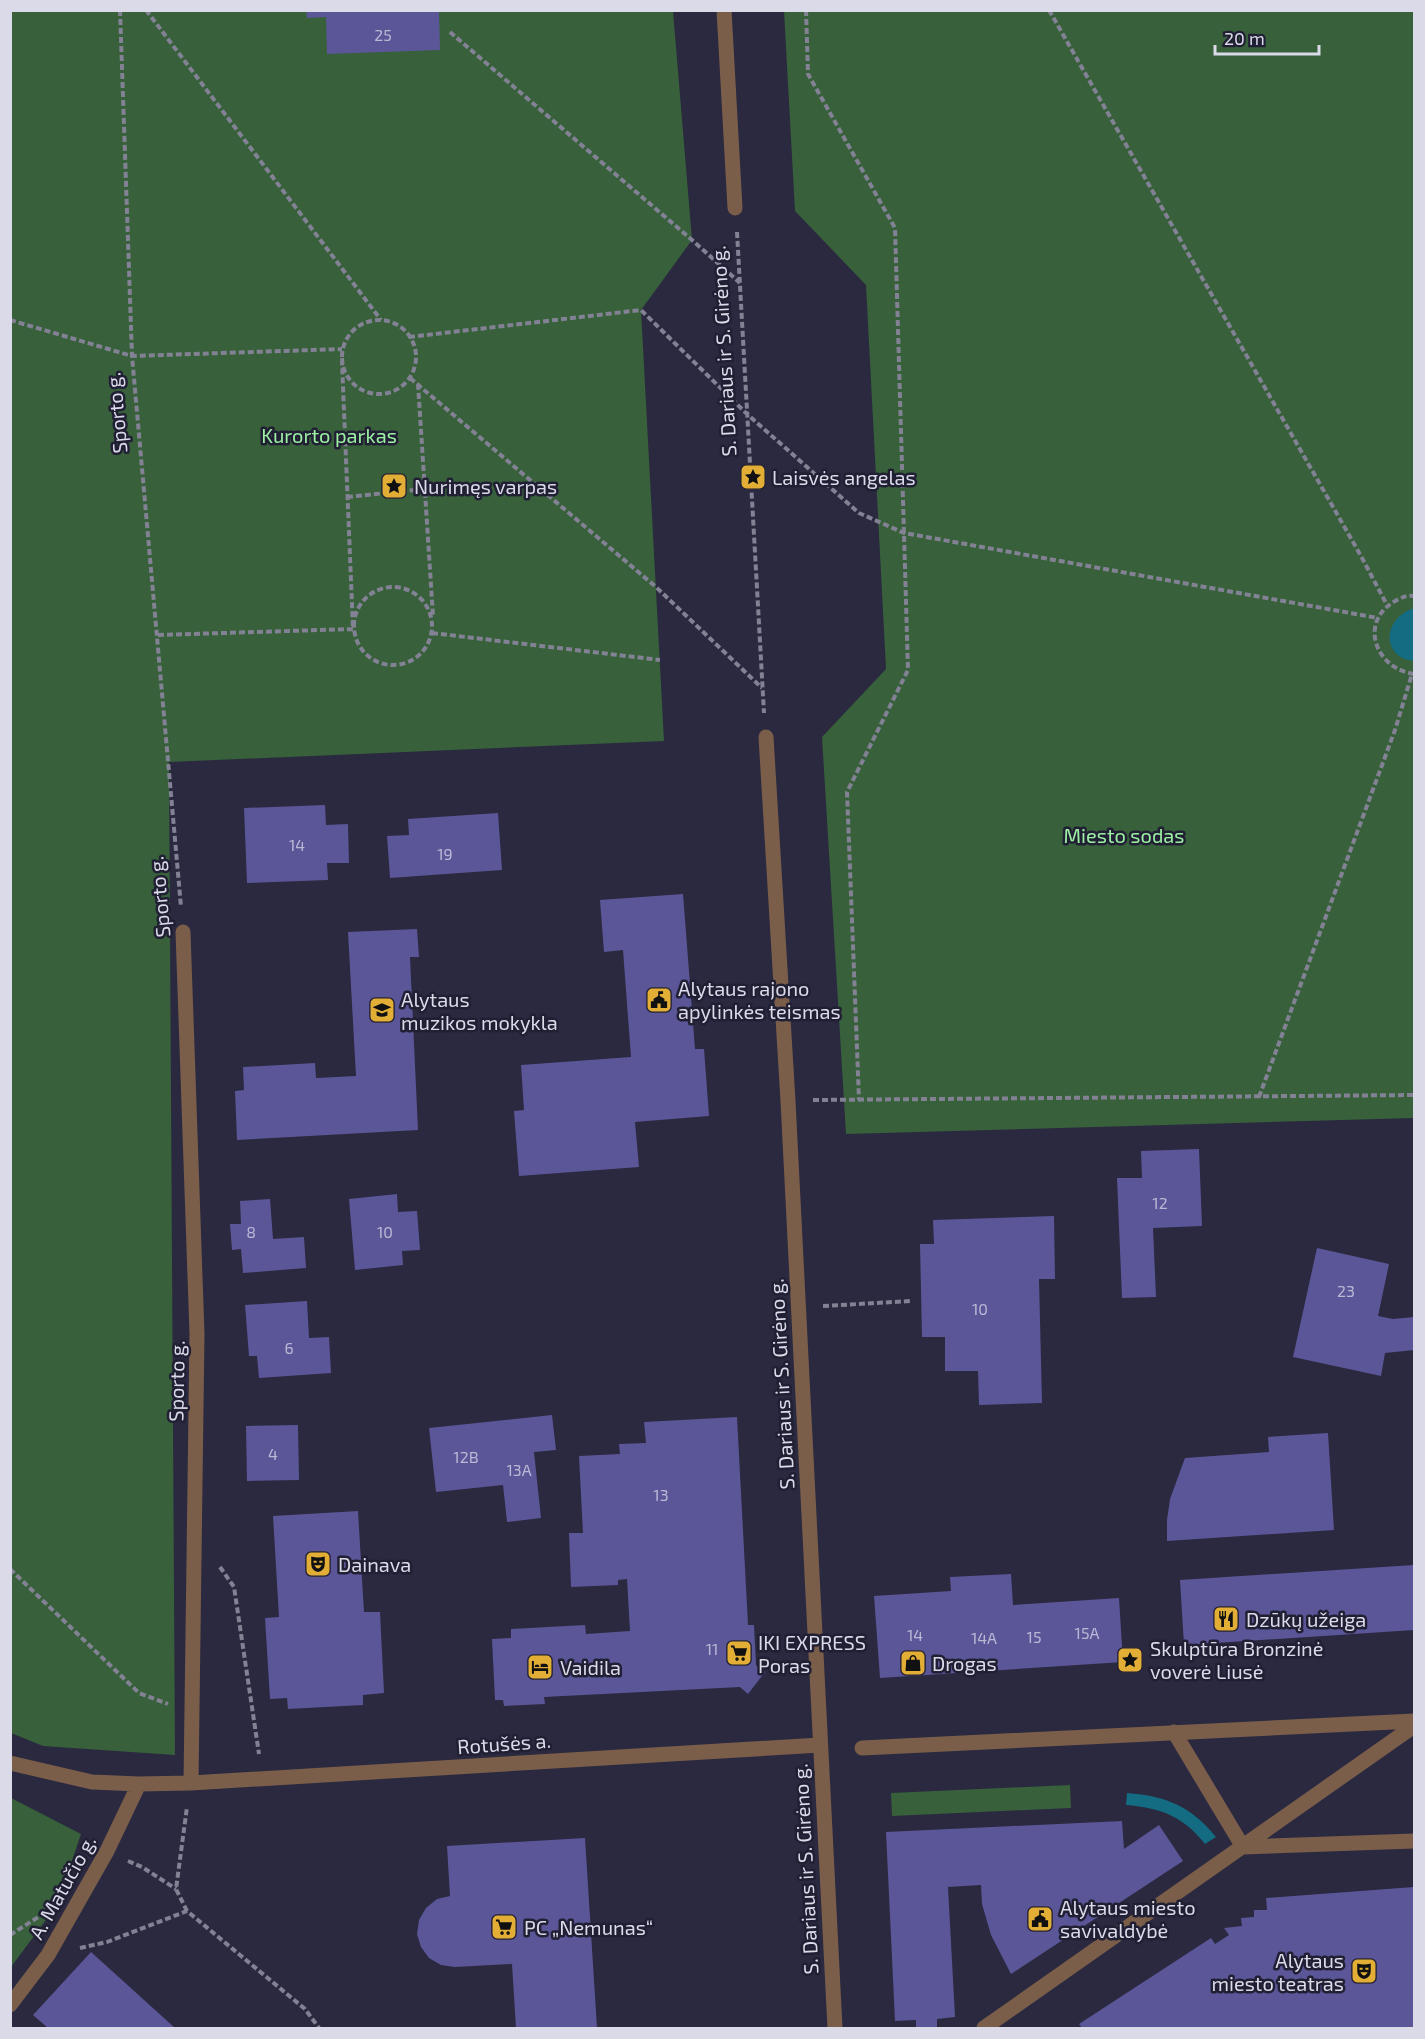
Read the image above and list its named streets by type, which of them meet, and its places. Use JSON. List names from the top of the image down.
{
  "streets": {
    "street": [
      "S. Dariaus ir S. Girėno g.",
      "Sporto g.",
      "Rotušės a.",
      "A. Matučio g."
    ]
  },
  "crossings": [
    ["S. Dariaus ir S. Girėno g.", "Rotušės a."],
    ["Sporto g.", "Rotušės a."],
    ["Rotušės a.", "A. Matučio g."]
  ],
  "parks": ["Kurorto parkas", "Miesto sodas"],
  "places": {
    "place": ["Laisvės angelas", "Nurimęs varpas", "Skulptūra Bronzinė voverė Liusė"],
    "public building": ["Alytaus rajono apylinkės teismas", "Alytaus miesto savivaldybė"],
    "school or university": ["Alytaus muzikos mokykla"],
    "theatre": ["Dainava", "Alytaus miesto teatras"],
    "restaurant": ["Dzūkų užeiga"],
    "supermarket": ["IKI EXPRESS Poras", "PC „Nemunas“"],
    "shop": ["Drogas"],
    "hotel": ["Vaidila"]
  },
  "house_numbers": [
    "25",
    "14",
    "19",
    "12",
    "8",
    "10",
    "23",
    "10",
    "6",
    "4",
    "12B",
    "13A",
    "13",
    "15A",
    "14",
    "15",
    "14A",
    "11"
  ],
  "scale_bar": "20 m"
}
